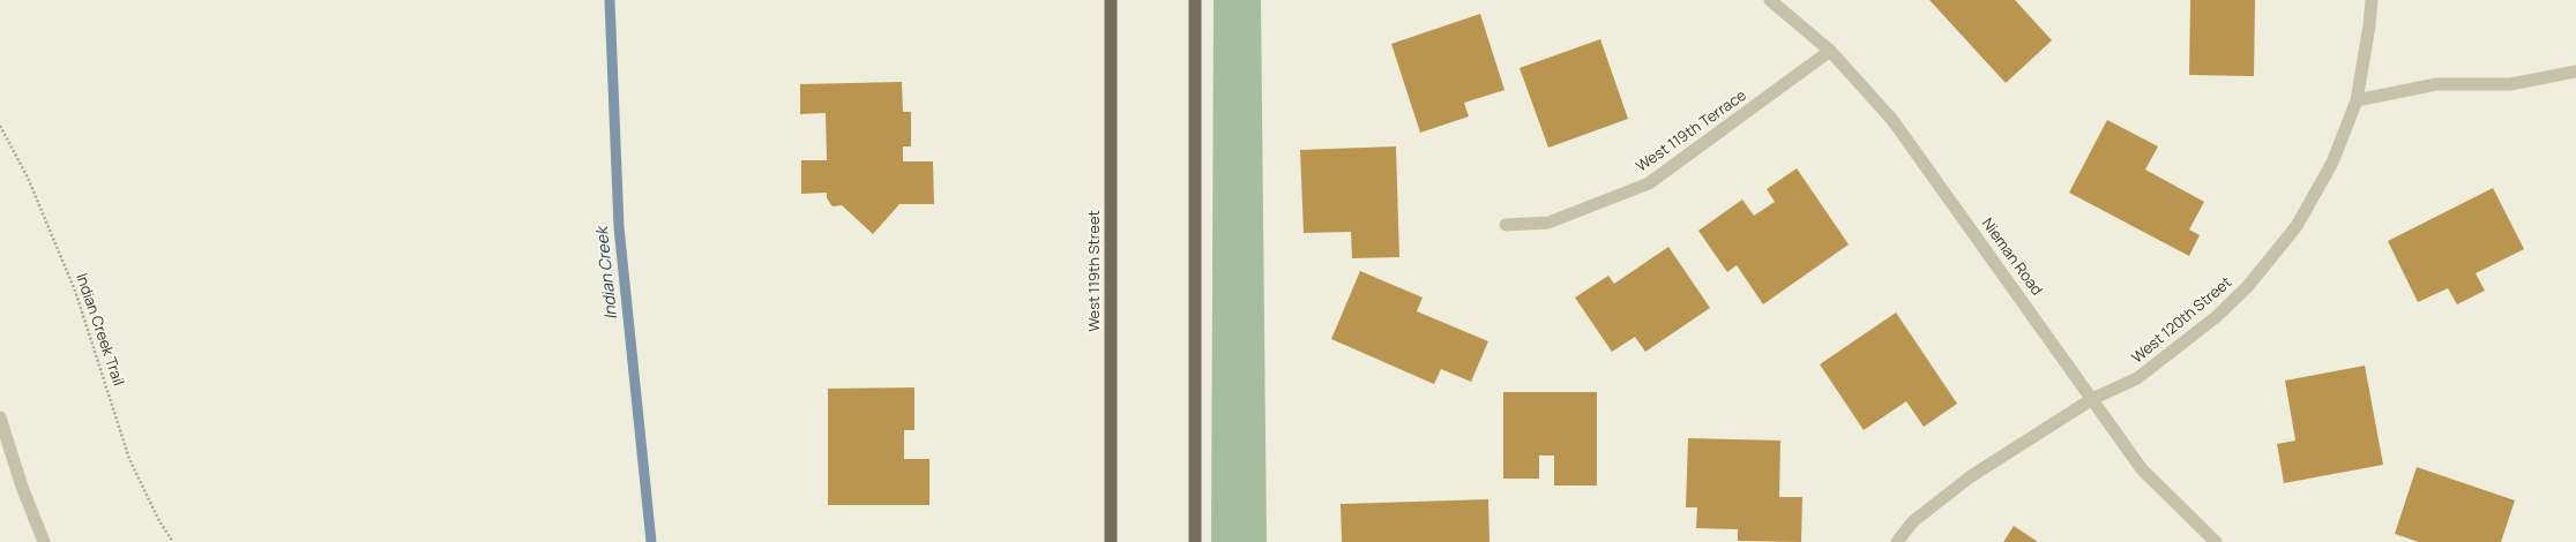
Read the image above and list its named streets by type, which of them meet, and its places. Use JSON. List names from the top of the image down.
{
  "streets": {
    "main road": ["West 119th Street"],
    "street": ["West 119th Terrace", "Nieman Road", "West 120th Street"],
    "path": ["Indian Creek Trail"]
  },
  "crossings": [
    ["West 119th Terrace", "Nieman Road"],
    ["Nieman Road", "West 120th Street"]
  ],
  "water": ["Indian Creek"]
}
